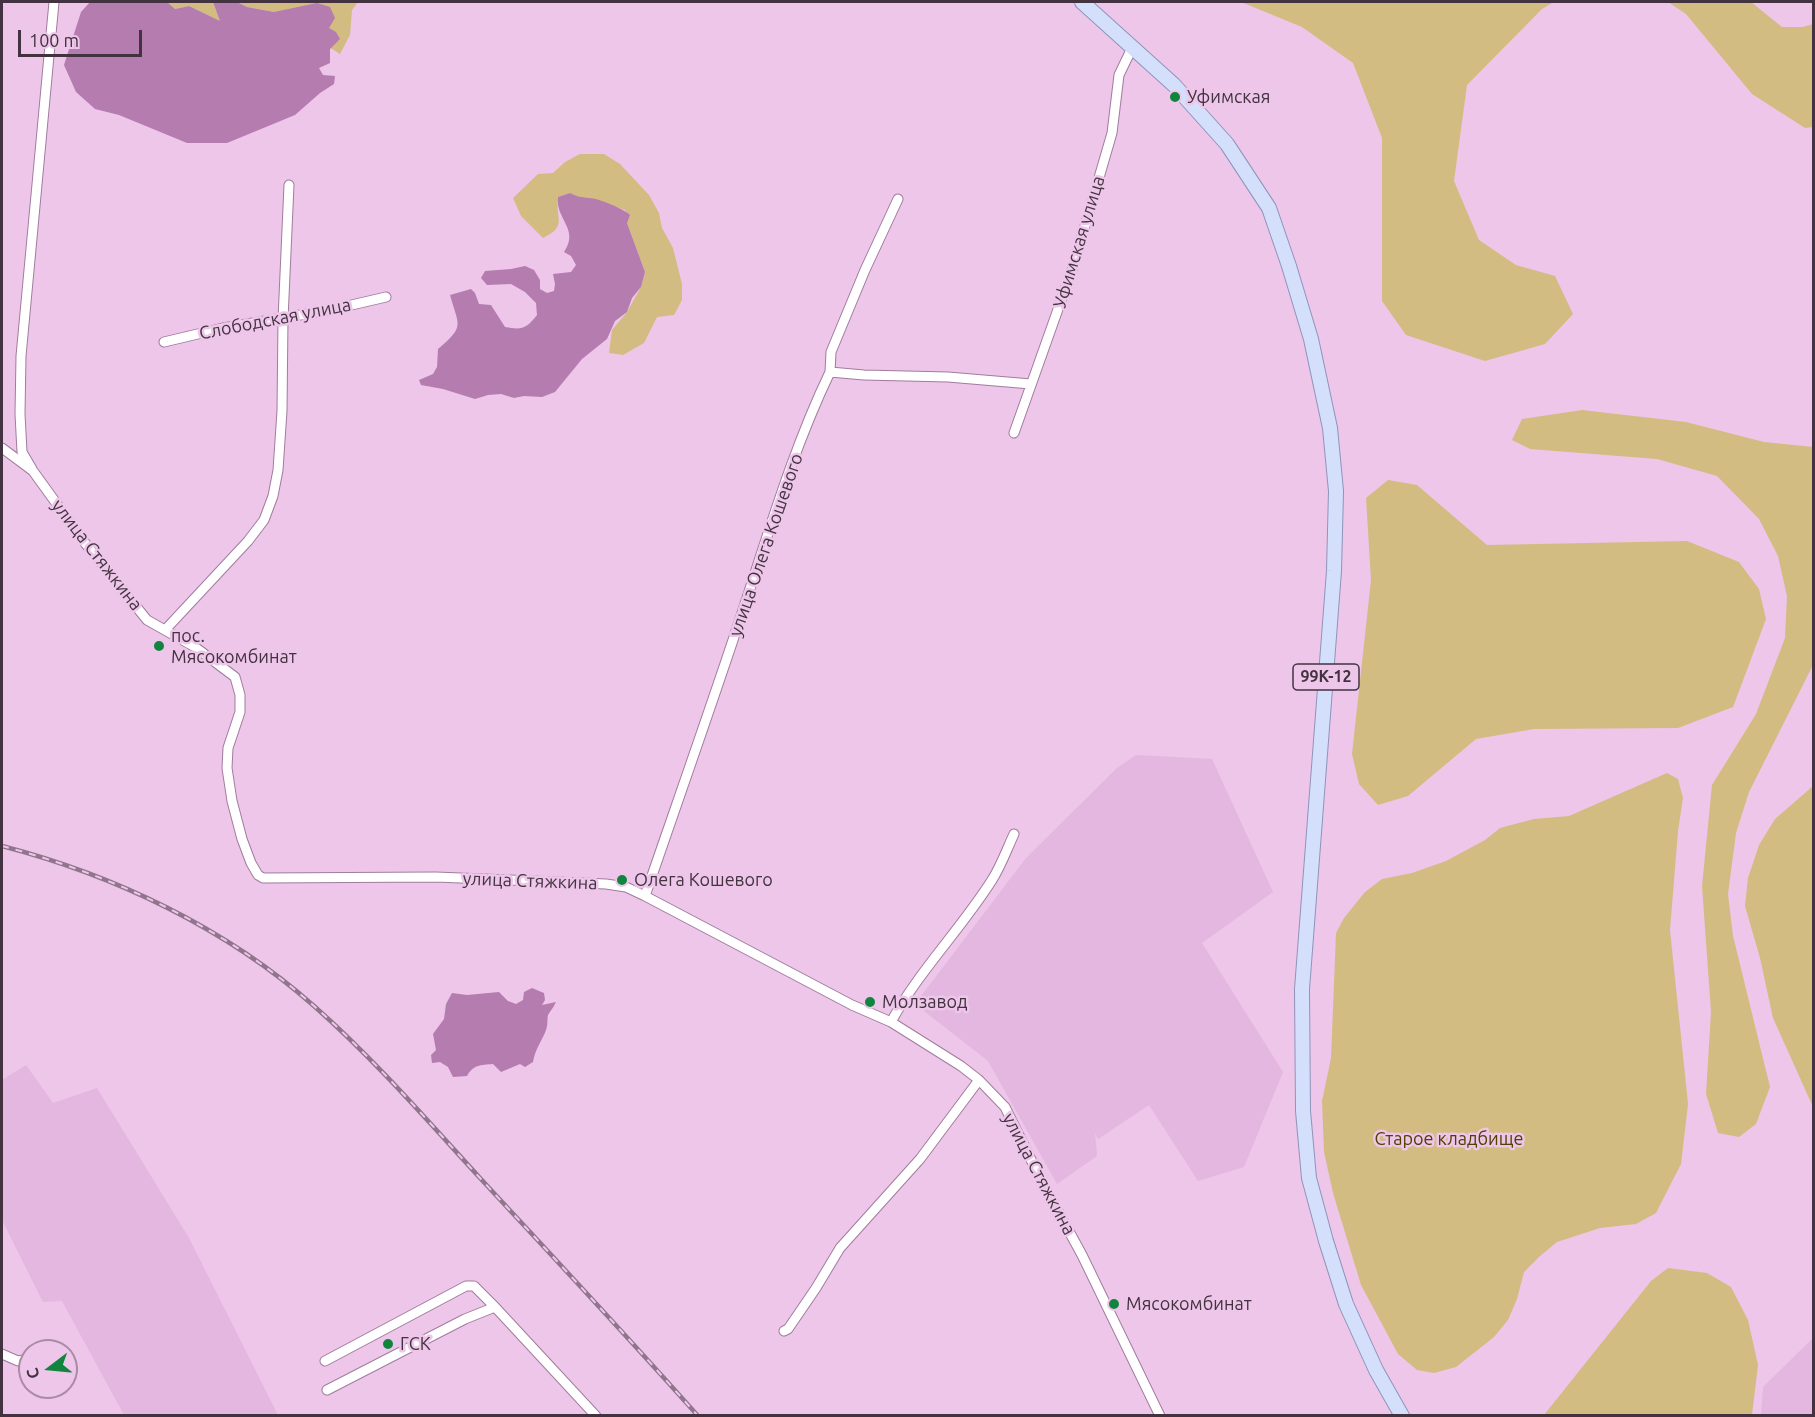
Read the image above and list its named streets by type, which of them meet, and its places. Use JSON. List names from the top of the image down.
{
  "streets": {
    "main road": ["99К-12"],
    "street": [
      "Уфимская улица",
      "Слободская улица",
      "улица Олега Кошевого",
      "улица Стяжкина"
    ]
  },
  "crossings": [
    ["Уфимская улица", "99К-12"],
    ["улица Олега Кошевого", "улица Стяжкина"]
  ],
  "parks": ["Старое кладбище"],
  "places": [
    "Уфимская",
    "пос. Мясокомбинат",
    "Олега Кошевого",
    "Молзавод",
    "Мясокомбинат",
    "ГСК"
  ],
  "scale_bar": "100 m",
  "north": "left"
}
